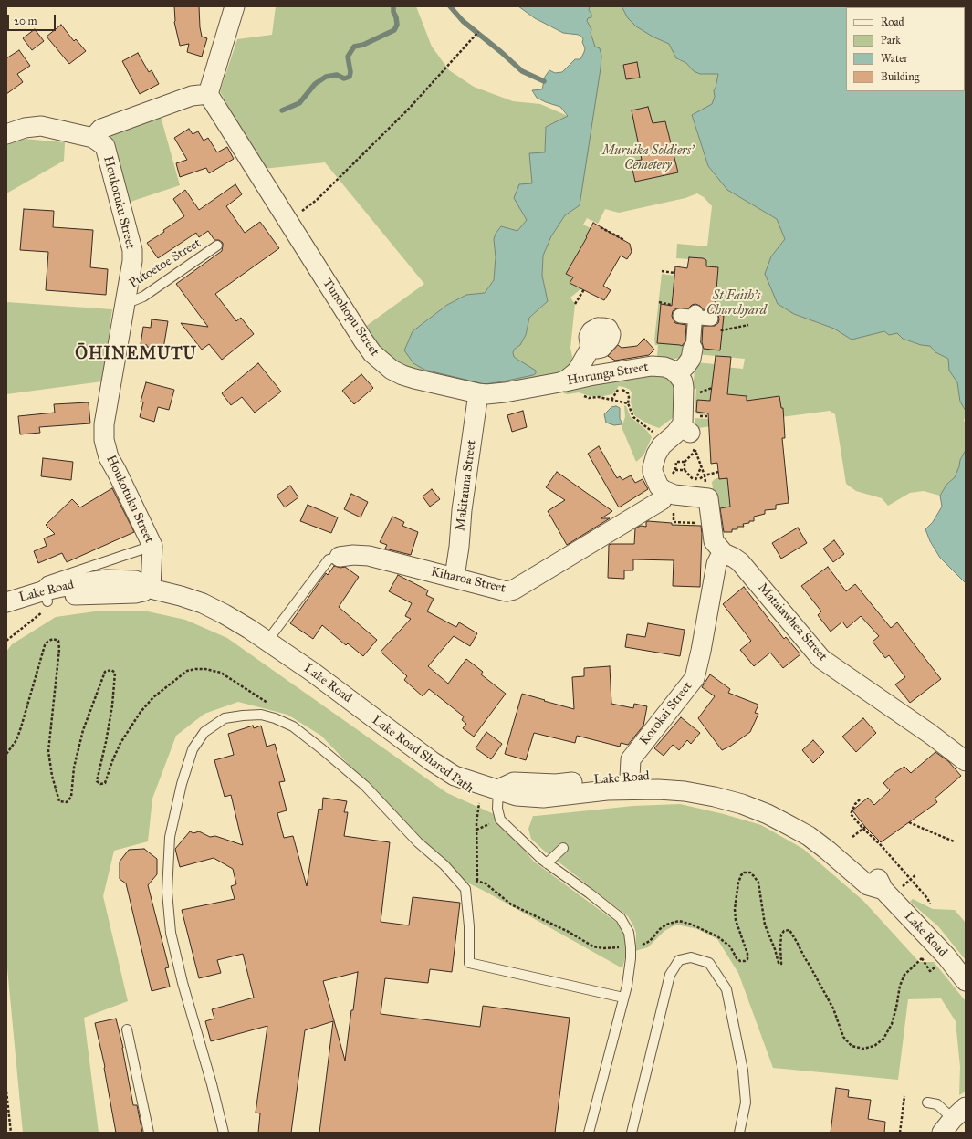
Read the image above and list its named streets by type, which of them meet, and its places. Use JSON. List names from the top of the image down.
{
  "streets": {
    "street": [
      "Houkotuku Street",
      "Tunohopu Street",
      "Hurunga Street",
      "Makitauna Street",
      "Kiharoa Street",
      "Lake Road",
      "Mataiawhea Street",
      "Korokai Street"
    ],
    "lane": ["Putoetoe Street"],
    "path": ["Lake Road Shared Path"]
  },
  "crossings": [
    ["Houkotuku Street", "Putoetoe Street"],
    ["Houkotuku Street", "Lake Road"],
    ["Tunohopu Street", "Hurunga Street"],
    ["Tunohopu Street", "Makitauna Street"],
    ["Makitauna Street", "Kiharoa Street"],
    ["Kiharoa Street", "Mataiawhea Street"],
    ["Lake Road", "Korokai Street"],
    ["Mataiawhea Street", "Korokai Street"]
  ],
  "districts": ["ŌHINEMUTU"],
  "parks": ["Muruika Soldiers’ Cemetery", "St Faith's Churchyard"],
  "legend": [
    "Road",
    "Park",
    "Water",
    "Building"
  ],
  "scale_bar": "20 m"
}
